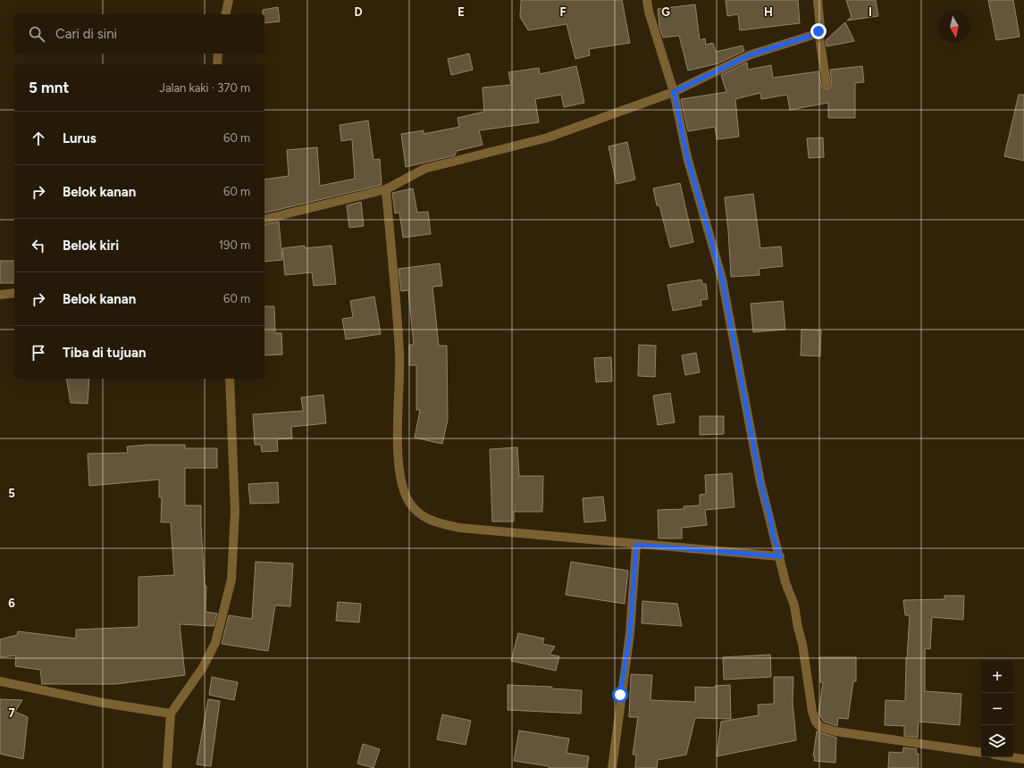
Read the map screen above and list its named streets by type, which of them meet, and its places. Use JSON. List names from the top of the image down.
{
  "north": "bottom",
  "page": {
    "search": "Cari di sini",
    "heading": ["5 mnt", "Jalan kaki · 370 m"],
    "list": [
      ["Lurus", "60 m"],
      ["Belok kanan", "60 m"],
      ["Belok kiri", "190 m"],
      ["Belok kanan", "60 m"],
      "Tiba di tujuan"
    ],
    "map_buttons": ["+", "−"]
  },
  "grid": {
    "columns": [
      "D",
      "E",
      "F",
      "G",
      "H",
      "I"
    ],
    "rows": ["5", "6", "7"]
  }
}
